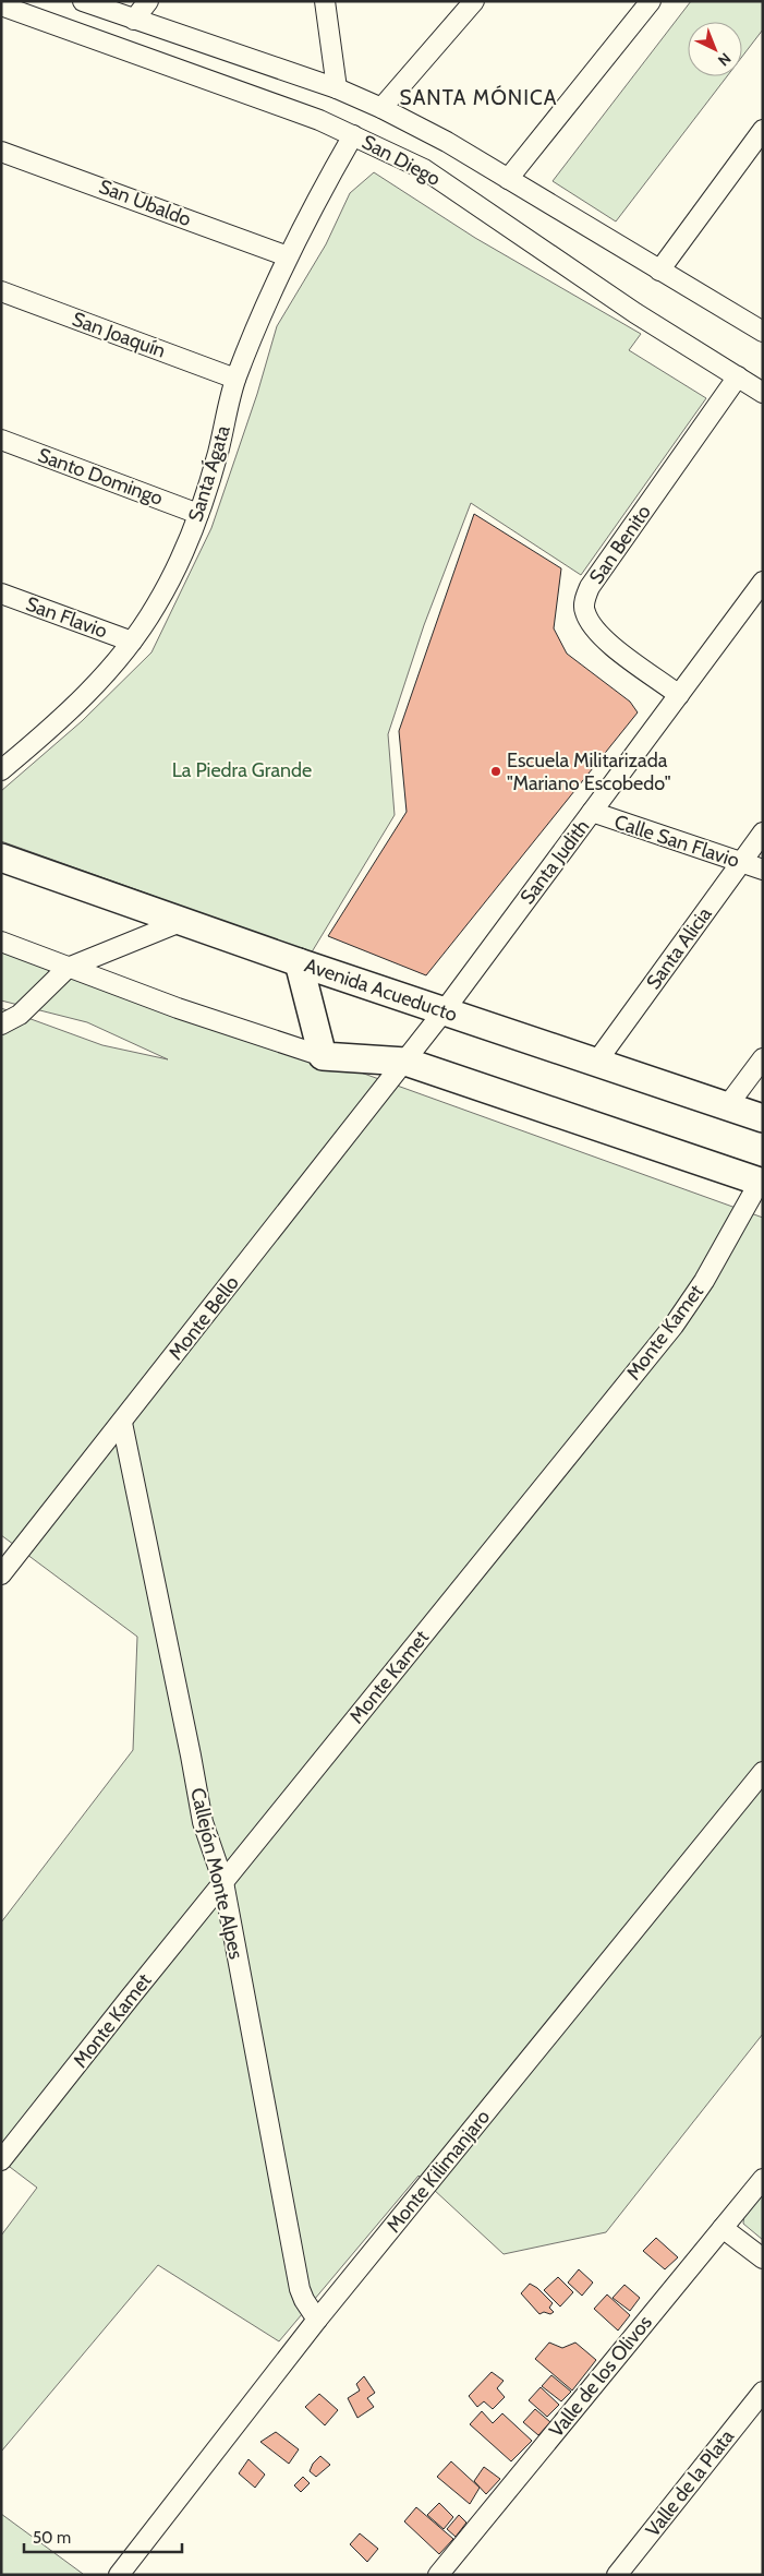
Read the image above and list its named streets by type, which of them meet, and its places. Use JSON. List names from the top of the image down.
{
  "streets": {
    "street": [
      "San Diego",
      "San Ubaldo",
      "San Joaquín",
      "Santa Ágata",
      "Santo Domingo",
      "San Benito",
      "San Flavio",
      "Calle San Flavio",
      "Santa Judith",
      "Santa Alicia",
      "Avenida Acueducto",
      "Monte Bello",
      "Monte Kamet",
      "Callejón Monte Alpes",
      "Monte Kilimanjaro",
      "Valle de los Olivos",
      "Valle de la Plata"
    ]
  },
  "crossings": [
    ["San Diego", "Santa Ágata"],
    ["San Diego", "San Benito"],
    ["San Ubaldo", "Santa Ágata"],
    ["San Joaquín", "Santa Ágata"],
    ["Santa Ágata", "Santo Domingo"],
    ["Santa Ágata", "San Flavio"],
    ["San Benito", "Santa Judith"],
    ["Calle San Flavio", "Santa Judith"],
    ["Calle San Flavio", "Santa Alicia"],
    ["Santa Judith", "Avenida Acueducto"],
    ["Santa Judith", "Monte Bello"],
    ["Santa Alicia", "Avenida Acueducto"],
    ["Monte Bello", "Callejón Monte Alpes"],
    ["Monte Kamet", "Callejón Monte Alpes"],
    ["Callejón Monte Alpes", "Monte Kilimanjaro"]
  ],
  "districts": ["SANTA MÓNICA"],
  "parks": ["La Piedra Grande"],
  "places": ["Escuela Militarizada \"Mariano Escobedo\""],
  "scale_bar": "50 m",
  "north": "bottom right"
}
